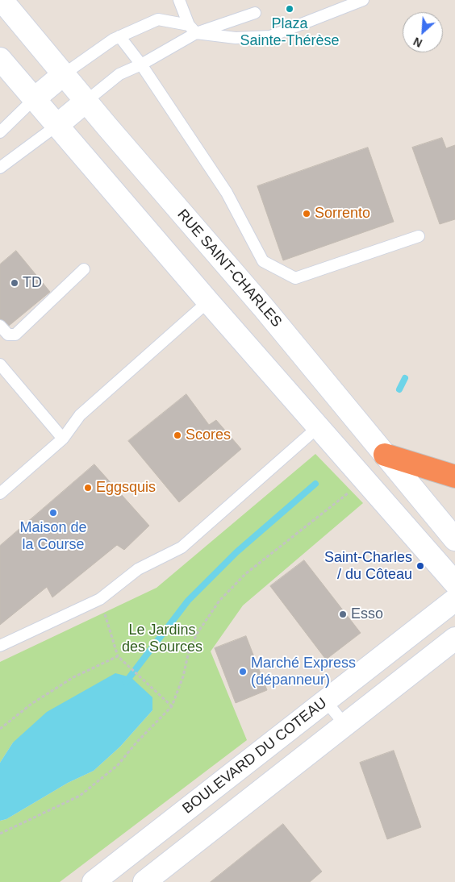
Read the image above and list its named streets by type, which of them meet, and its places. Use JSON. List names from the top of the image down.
{
  "streets": {
    "street": ["RUE SAINT-CHARLES", "BOULEVARD DU COTEAU"]
  },
  "parks": ["Le Jardins des Sources"],
  "places": [
    "Plaza Sainte-Thérèse",
    "Sorrento",
    "TD",
    "Scores",
    "Eggsquis",
    "Maison de la Course",
    "Saint-Charles / du Côteau",
    "Esso",
    "Marché Express (dépanneur)"
  ],
  "north": "bottom left"
}
